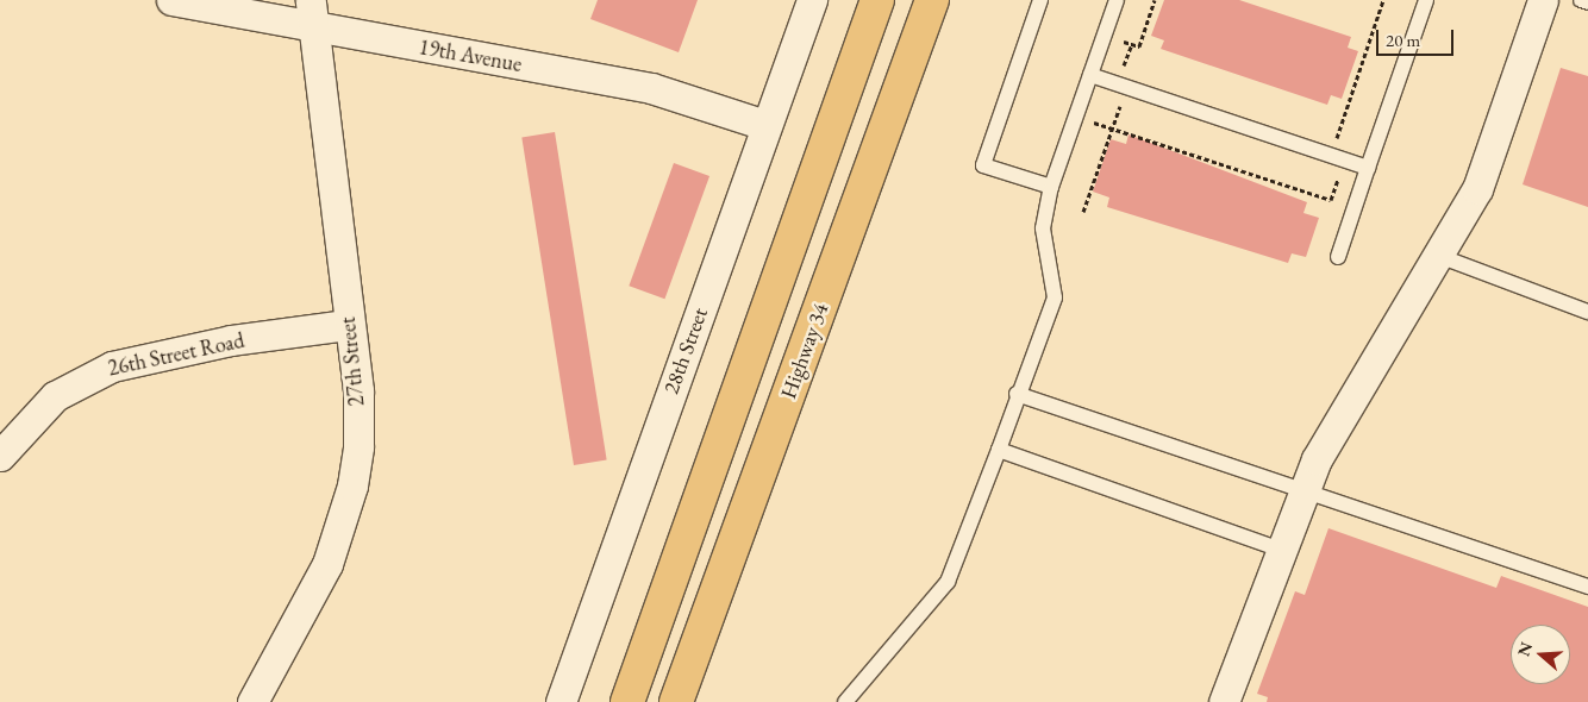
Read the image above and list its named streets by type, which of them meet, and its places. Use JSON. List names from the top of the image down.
{
  "streets": {
    "highway": ["Highway 34"],
    "street": [
      "19th Avenue",
      "28th Street",
      "26th Street Road",
      "27th Street"
    ]
  },
  "crossings": [
    ["19th Avenue", "28th Street"],
    ["19th Avenue", "27th Street"],
    ["26th Street Road", "27th Street"]
  ],
  "scale_bar": "20 m",
  "north": "left"
}
